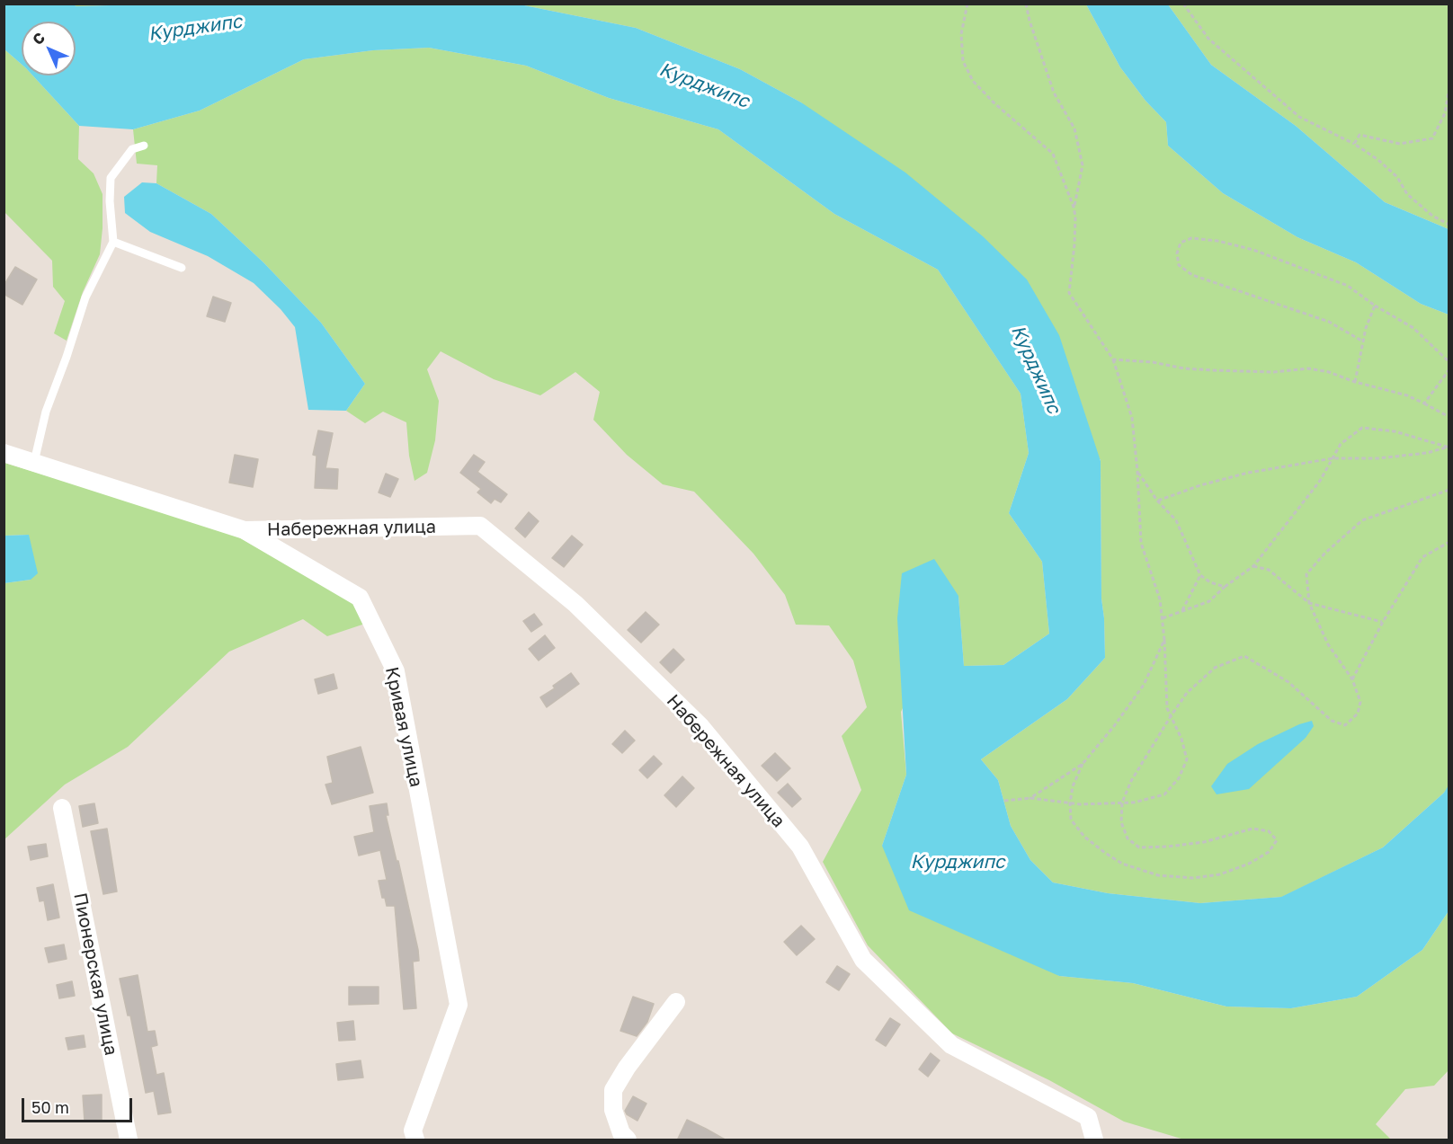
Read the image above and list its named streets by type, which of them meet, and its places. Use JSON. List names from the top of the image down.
{
  "streets": {
    "street": ["Набережная улица", "Кривая улица", "Пионерская улица"]
  },
  "crossings": [
    ["Набережная улица", "Кривая улица"]
  ],
  "water": ["Курджипс"],
  "scale_bar": "50 m",
  "north": "top left"
}
